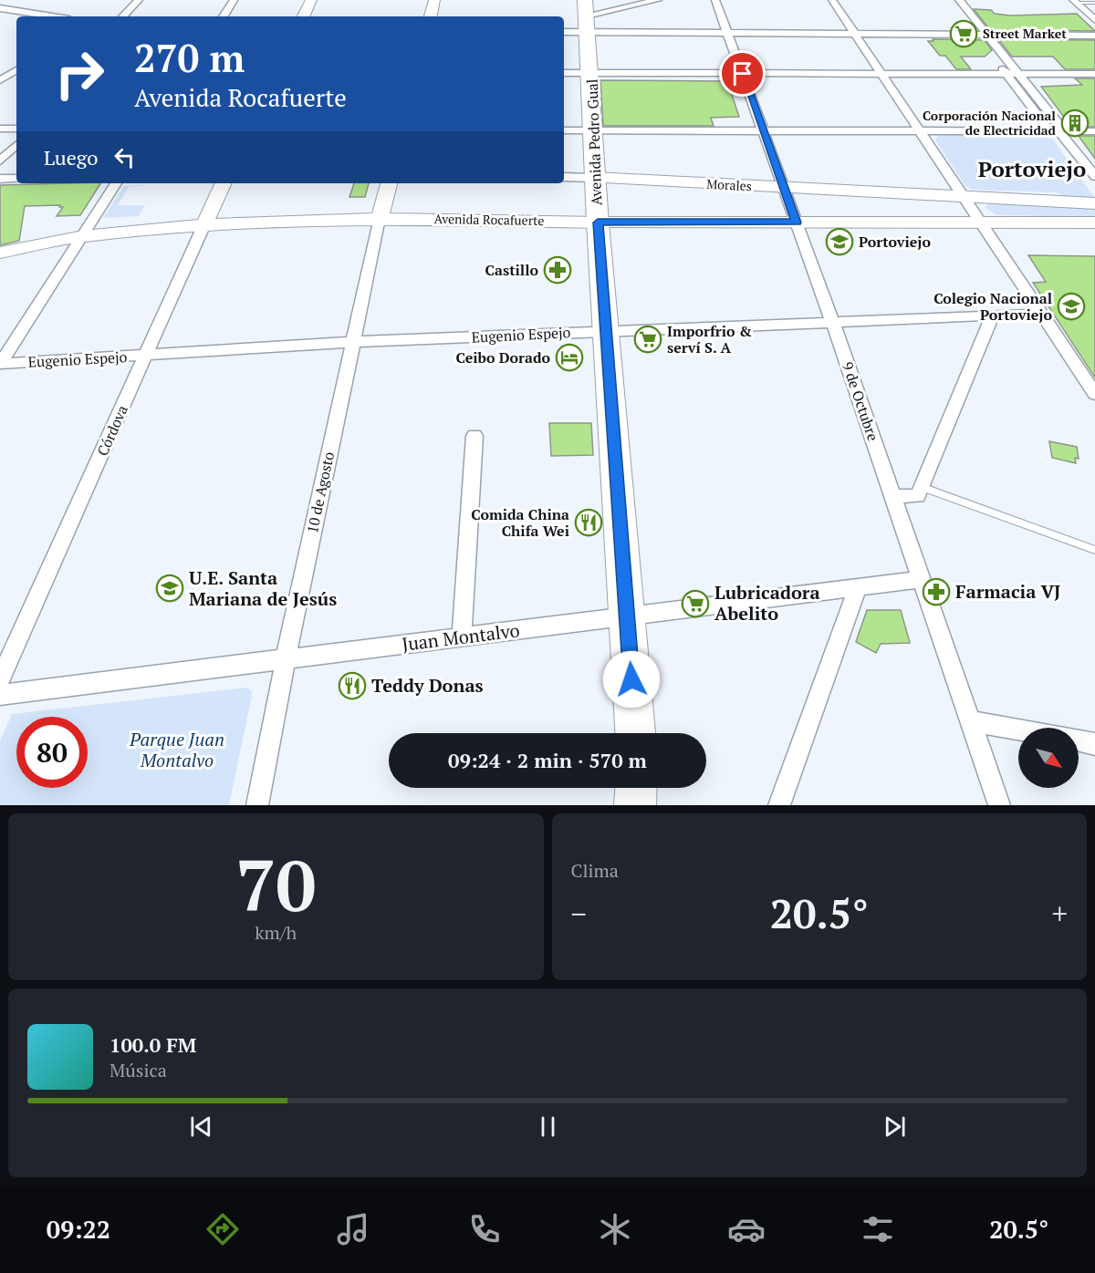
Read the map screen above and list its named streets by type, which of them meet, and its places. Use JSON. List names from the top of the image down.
{
  "streets": {
    "highway": ["Avenida Pedro Gual"],
    "main road": ["Morales", "Avenida Rocafuerte"],
    "street": [
      "Eugenio Espejo",
      "9 de Octubre",
      "Córdova",
      "10 de Agosto",
      "Juan Montalvo"
    ]
  },
  "crossings": [
    ["Avenida Pedro Gual", "Morales"],
    ["Avenida Pedro Gual", "Avenida Rocafuerte"],
    ["Avenida Pedro Gual", "Eugenio Espejo"],
    ["Avenida Pedro Gual", "Juan Montalvo"],
    ["Morales", "9 de Octubre"],
    ["Avenida Rocafuerte", "9 de Octubre"],
    ["Avenida Rocafuerte", "Córdova"],
    ["Avenida Rocafuerte", "10 de Agosto"],
    ["Eugenio Espejo", "9 de Octubre"],
    ["Eugenio Espejo", "Córdova"],
    ["Eugenio Espejo", "10 de Agosto"],
    ["9 de Octubre", "Juan Montalvo"],
    ["10 de Agosto", "Juan Montalvo"]
  ],
  "districts": ["Portoviejo"],
  "parks": ["Parque Juan Montalvo"],
  "places": {
    "supermarket": ["Street Market", "Imporfrio & serví S. A", "Lubricadora Abelito"],
    "building": ["Corporación Nacional de Electricidad"],
    "school or university": ["Portoviejo", "Colegio Nacional Portoviejo", "U.E. Santa Mariana de Jesús"],
    "pharmacy": ["Castillo", "Farmacia VJ"],
    "hotel": ["Ceibo Dorado"],
    "restaurant": ["Comida China Chifa Wei", "Teddy Donas"]
  },
  "north": "bottom right",
  "page": {
    "turn": ["270 m", "Avenida Rocafuerte"],
    "then": "Luego",
    "limit": "80",
    "trip": "09:24 · 2 min · 570 m",
    "tile": [
      ["70", "km/h"],
      "Clima"
    ],
    "heat": ["−", "20.5°", "+"],
    "song": ["100.0 FM", "Música"],
    "tabs": ["09:22", "20.5°"]
  }
}
